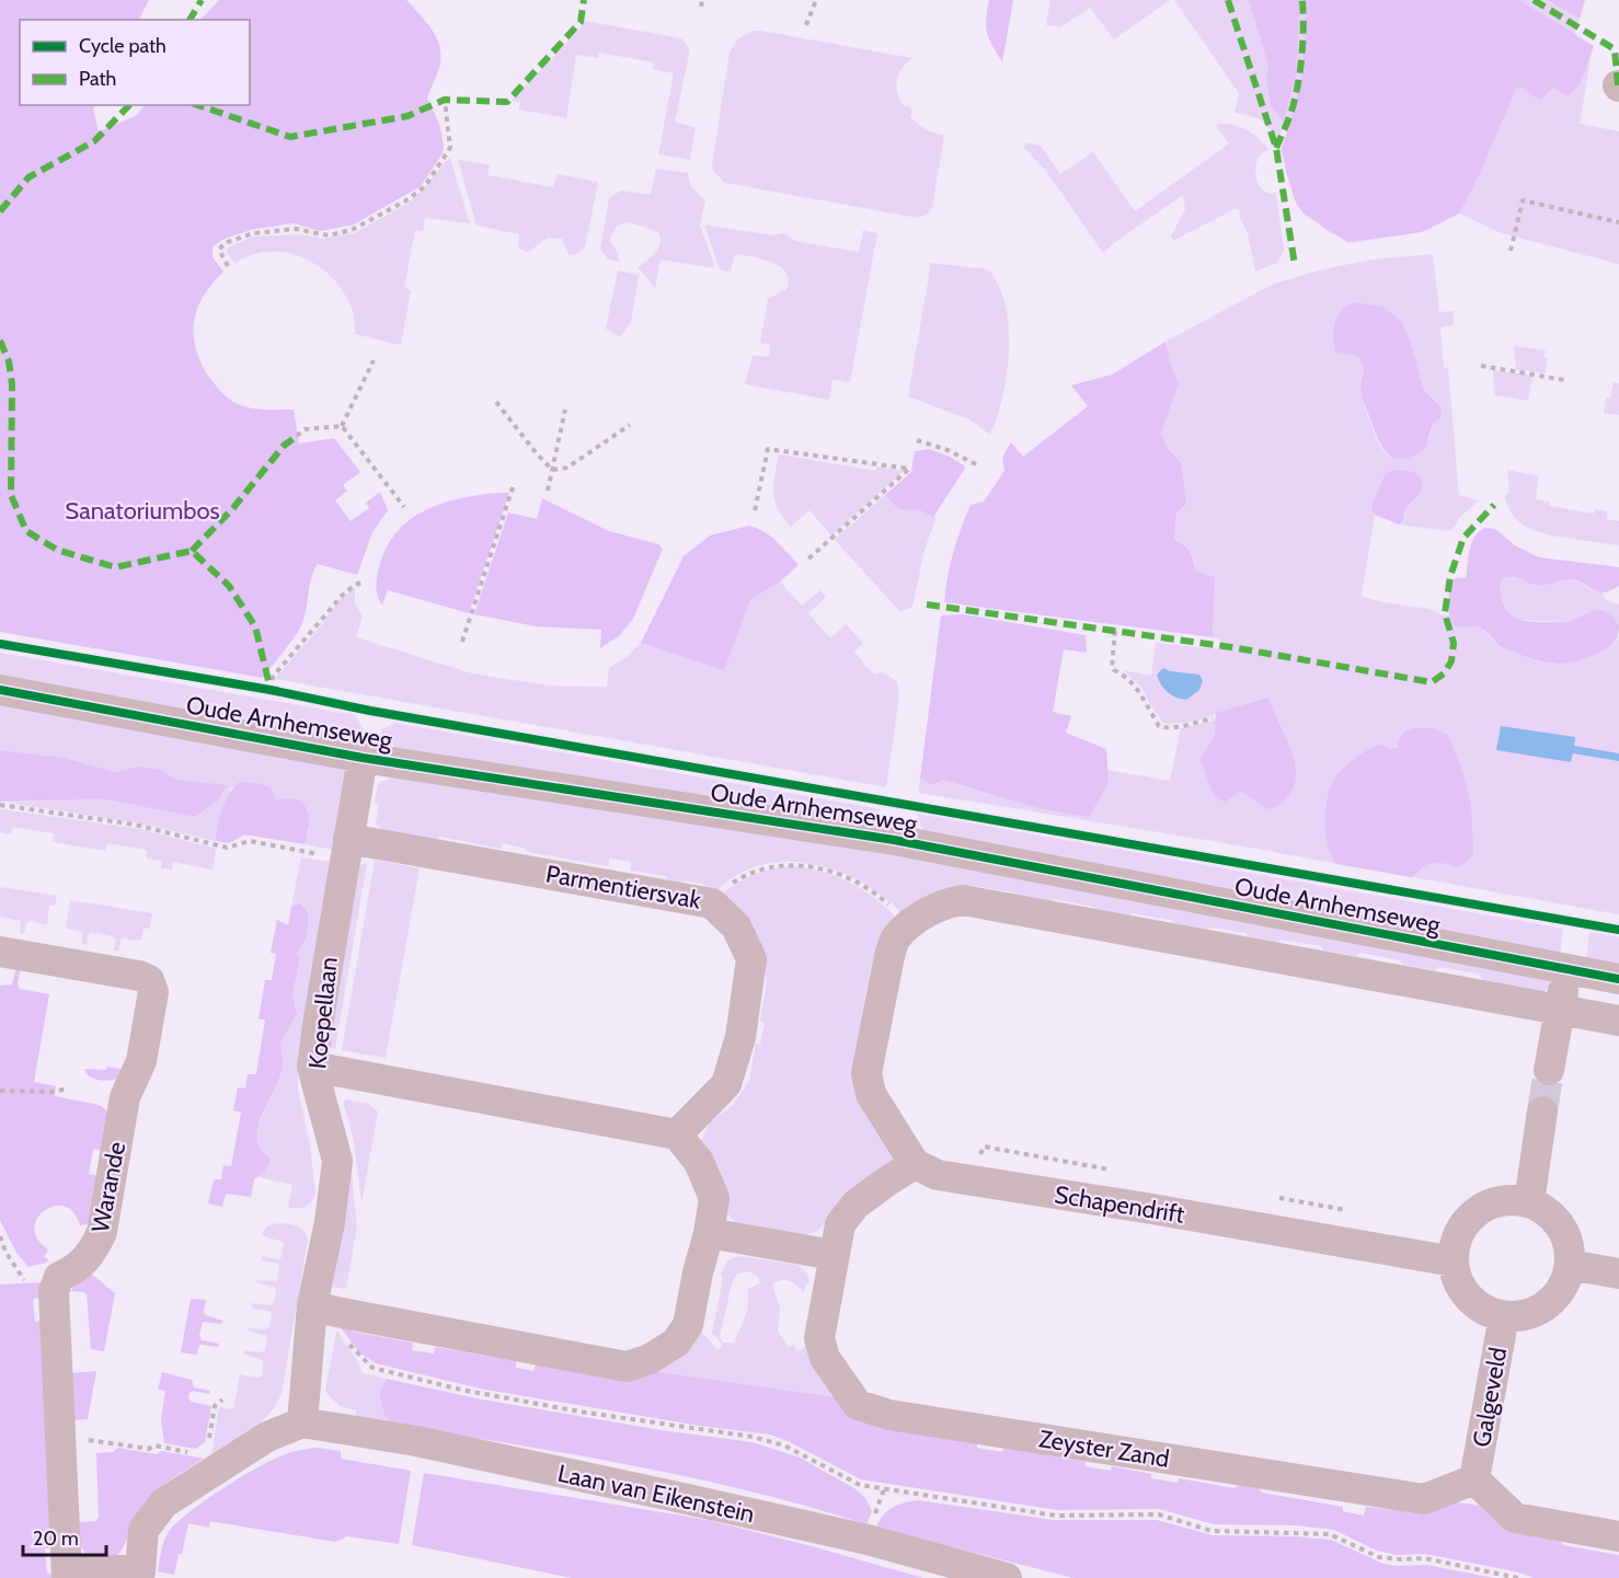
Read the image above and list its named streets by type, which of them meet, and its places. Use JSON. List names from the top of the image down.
{
  "streets": {
    "street": [
      "Oude Arnhemseweg",
      "Parmentiersvak",
      "Koepellaan",
      "Warande",
      "Schapendrift",
      "Galgeveld",
      "Zeyster Zand",
      "Laan van Eikenstein"
    ]
  },
  "crossings": [
    ["Oude Arnhemseweg", "Koepellaan"],
    ["Parmentiersvak", "Koepellaan"],
    ["Koepellaan", "Laan van Eikenstein"],
    ["Schapendrift", "Galgeveld"],
    ["Galgeveld", "Zeyster Zand"]
  ],
  "parks": ["Sanatoriumbos"],
  "legend": ["Cycle path", "Path"],
  "scale_bar": "20 m"
}
